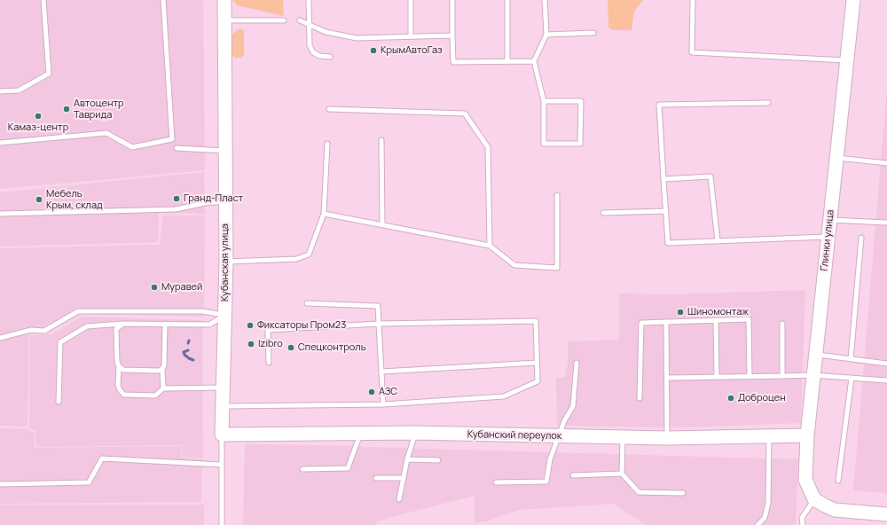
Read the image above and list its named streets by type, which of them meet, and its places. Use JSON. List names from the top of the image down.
{
  "streets": {
    "main road": ["Глинки улица", "Кубанская улица", "Кубанский переулок"]
  },
  "crossings": [
    ["Глинки улица", "Кубанский переулок"],
    ["Кубанская улица", "Кубанский переулок"]
  ],
  "places": [
    "КрымАвтоГаз",
    "Автоцентр Таврида",
    "Камаз-центр",
    "Гранд-Пласт",
    "Мебель Крым, склад",
    "Муравей",
    "Шиномонтаж",
    "Фиксаторы Пром23",
    "Izibro",
    "Спецконтроль",
    "АЗС",
    "Доброцен"
  ]
}
